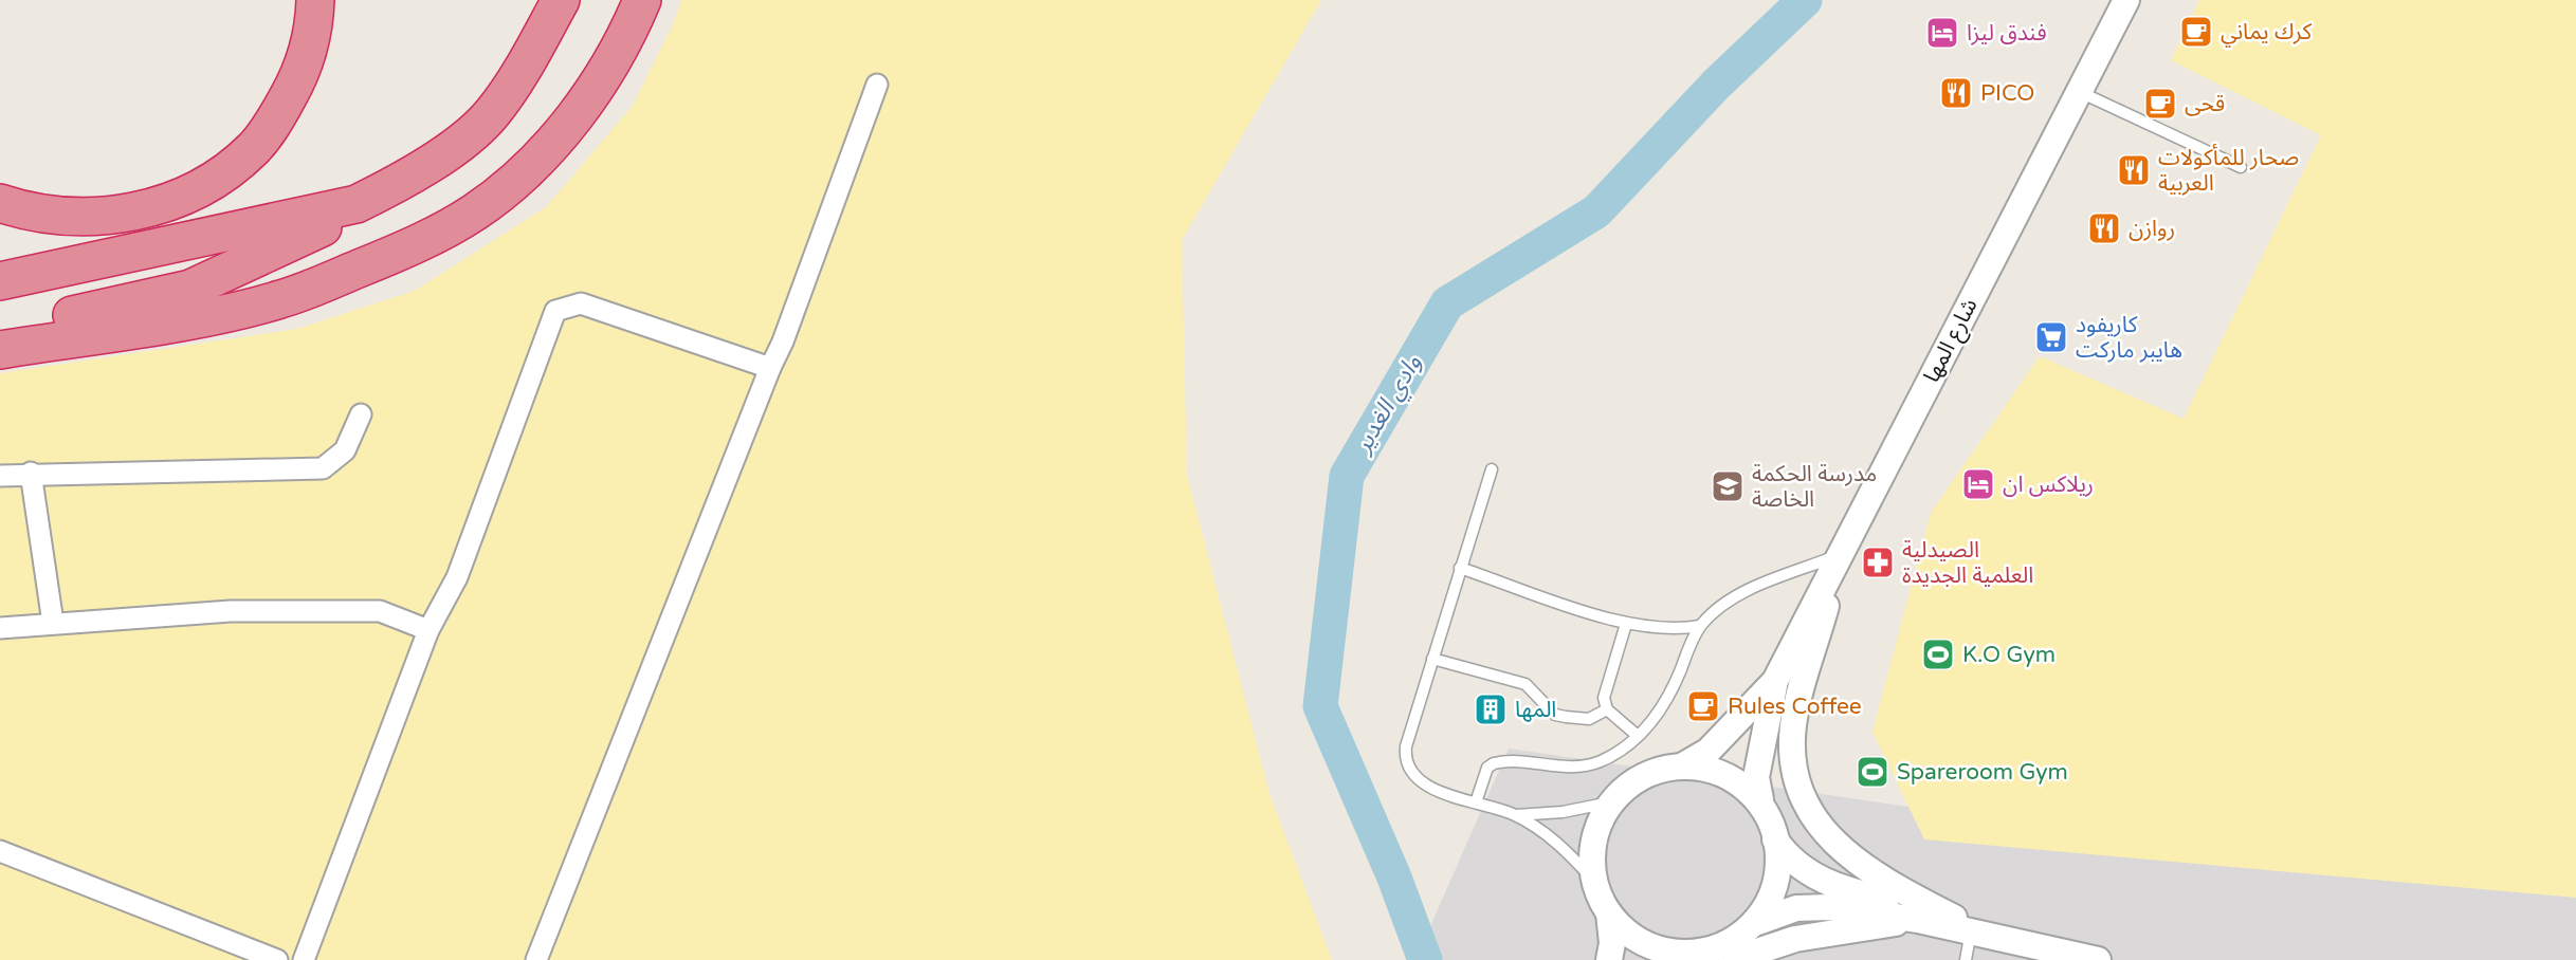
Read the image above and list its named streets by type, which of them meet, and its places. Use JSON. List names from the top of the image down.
{
  "streets": {
    "street": ["شارع المها"]
  },
  "water": ["وادي الغدير"],
  "places": {
    "cafe": ["كرك يماني", "قحى", "Rules Coffee"],
    "hotel": ["فندق ليزا", "ريلاكس ان"],
    "restaurant": ["PICO", "صحار للمأكولات العربية", "روازن"],
    "supermarket": ["كاريفود هايبر ماركت"],
    "school or university": ["مدرسة الحكمة الخاصة"],
    "pharmacy": ["الصيدلية العلمية الجديدة"],
    "sports": ["K.O Gym", "Spareroom Gym"],
    "building": ["المها"]
  }
}
